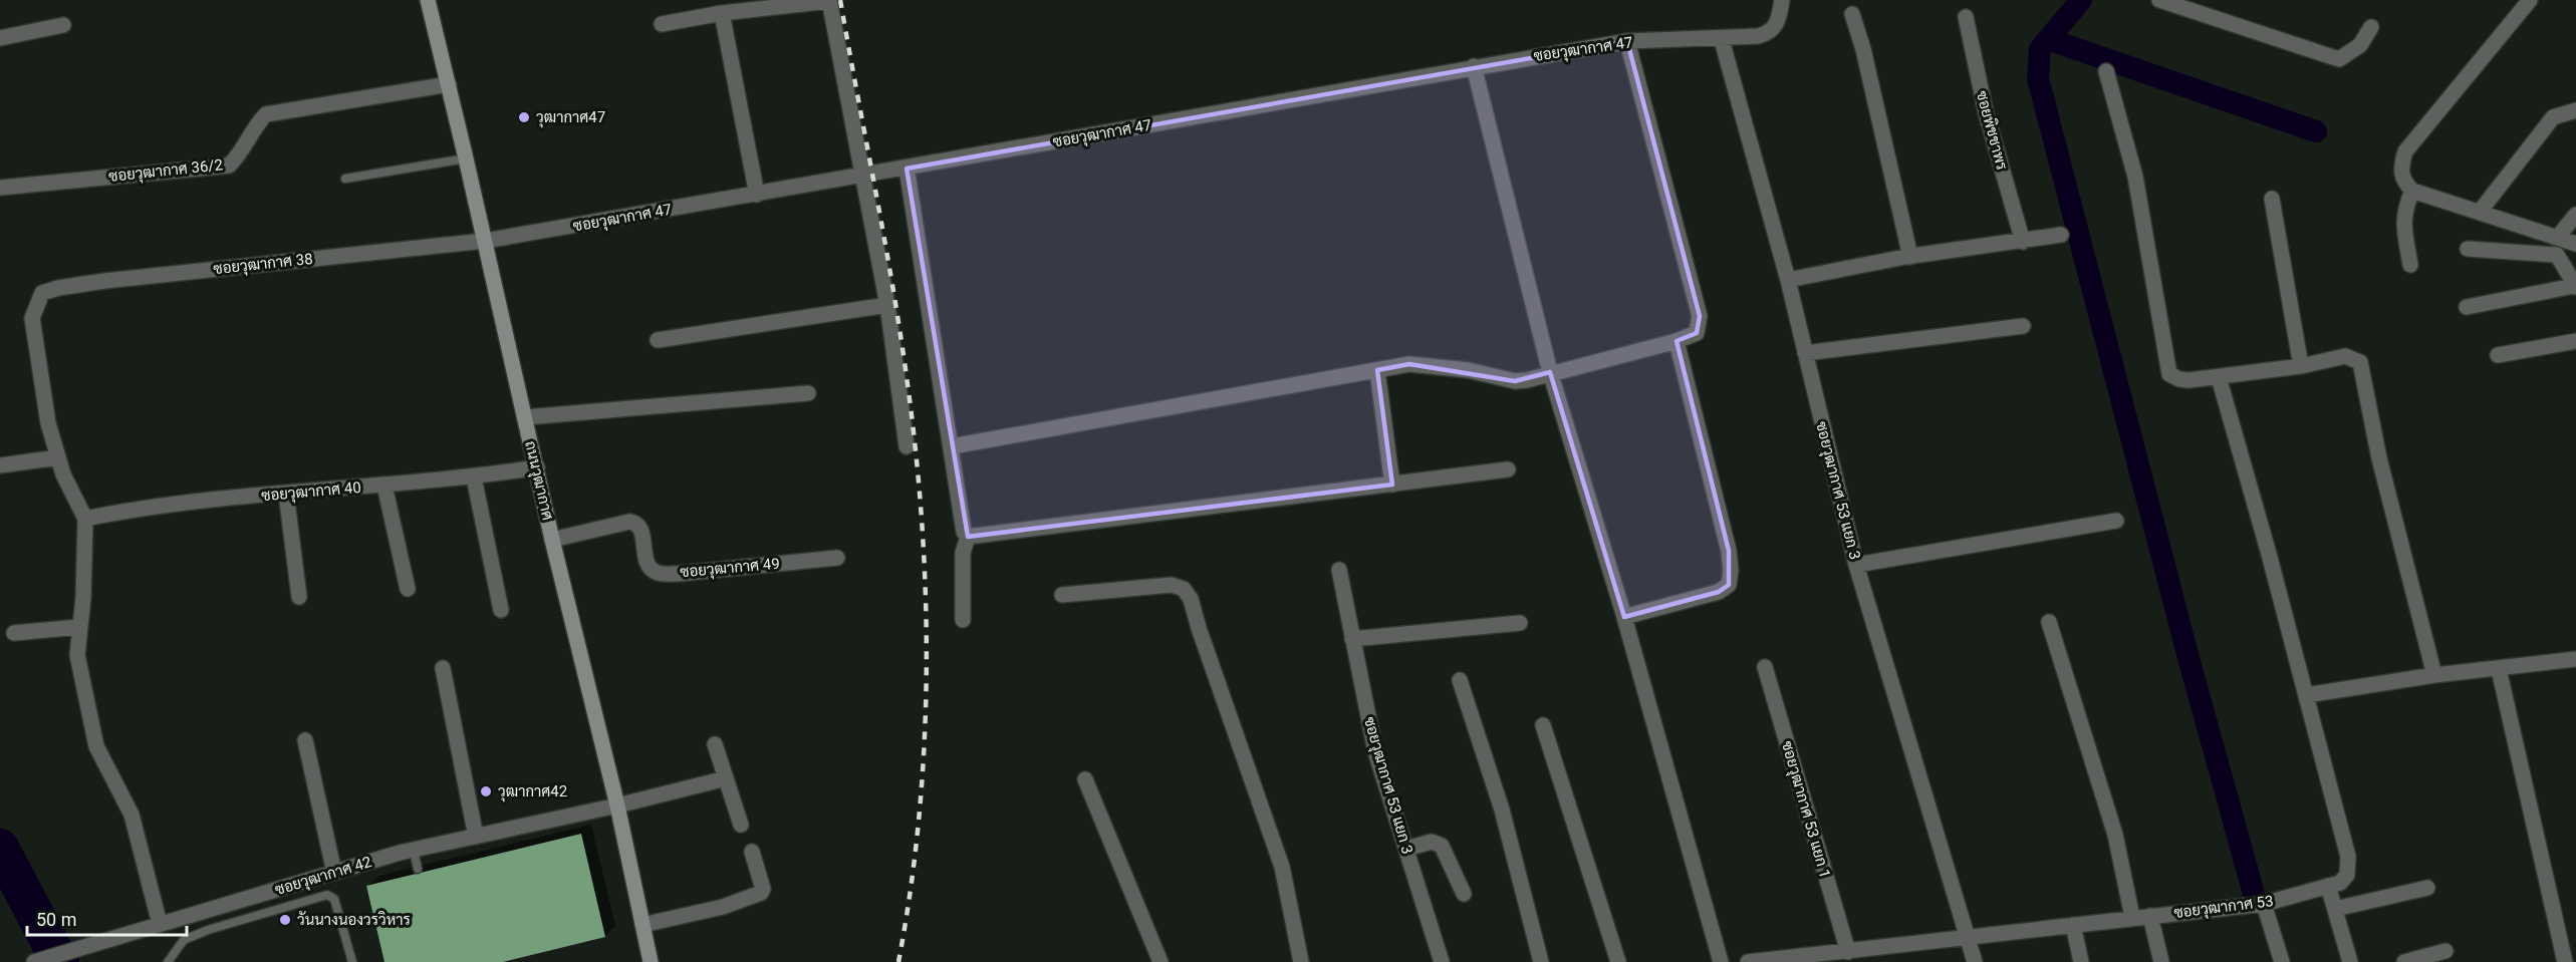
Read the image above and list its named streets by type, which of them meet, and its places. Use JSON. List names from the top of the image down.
{
  "streets": {
    "main road": ["ถนนวุฒากาศ"],
    "street": [
      "ซอยวุฒากาศ 47",
      "ซอยพิชชาพร",
      "ซอยวุฒากาศ 36/2",
      "ซอยวุฒากาศ 38",
      "ซอยวุฒากาศ 53 แยก 3",
      "ซอยวุฒากาศ 40",
      "ซอยวุฒากาศ 49",
      "ซอยวุฒากาศ 53 แยก 1",
      "ซอยวุฒากาศ 42",
      "ซอยวุฒากาศ 53"
    ]
  },
  "crossings": [
    ["ซอยวุฒากาศ 47", "ซอยวุฒากาศ 38"],
    ["ซอยวุฒากาศ 47", "ถนนวุฒากาศ"],
    ["ซอยวุฒากาศ 47", "ซอยวุฒากาศ 53 แยก 3"],
    ["ซอยวุฒากาศ 36/2", "ถนนวุฒากาศ"],
    ["ซอยวุฒากาศ 38", "ถนนวุฒากาศ"],
    ["ถนนวุฒากาศ", "ซอยวุฒากาศ 40"],
    ["ถนนวุฒากาศ", "ซอยวุฒากาศ 49"],
    ["ถนนวุฒากาศ", "ซอยวุฒากาศ 42"],
    ["ซอยวุฒากาศ 53 แยก 3", "ซอยวุฒากาศ 53"],
    ["ซอยวุฒากาศ 53 แยก 1", "ซอยวุฒากาศ 53"]
  ],
  "places": ["วุฒากาศ47", "วุฒากาศ42", "วันนางนองวรวิหาร"],
  "scale_bar": "50 m"
}
